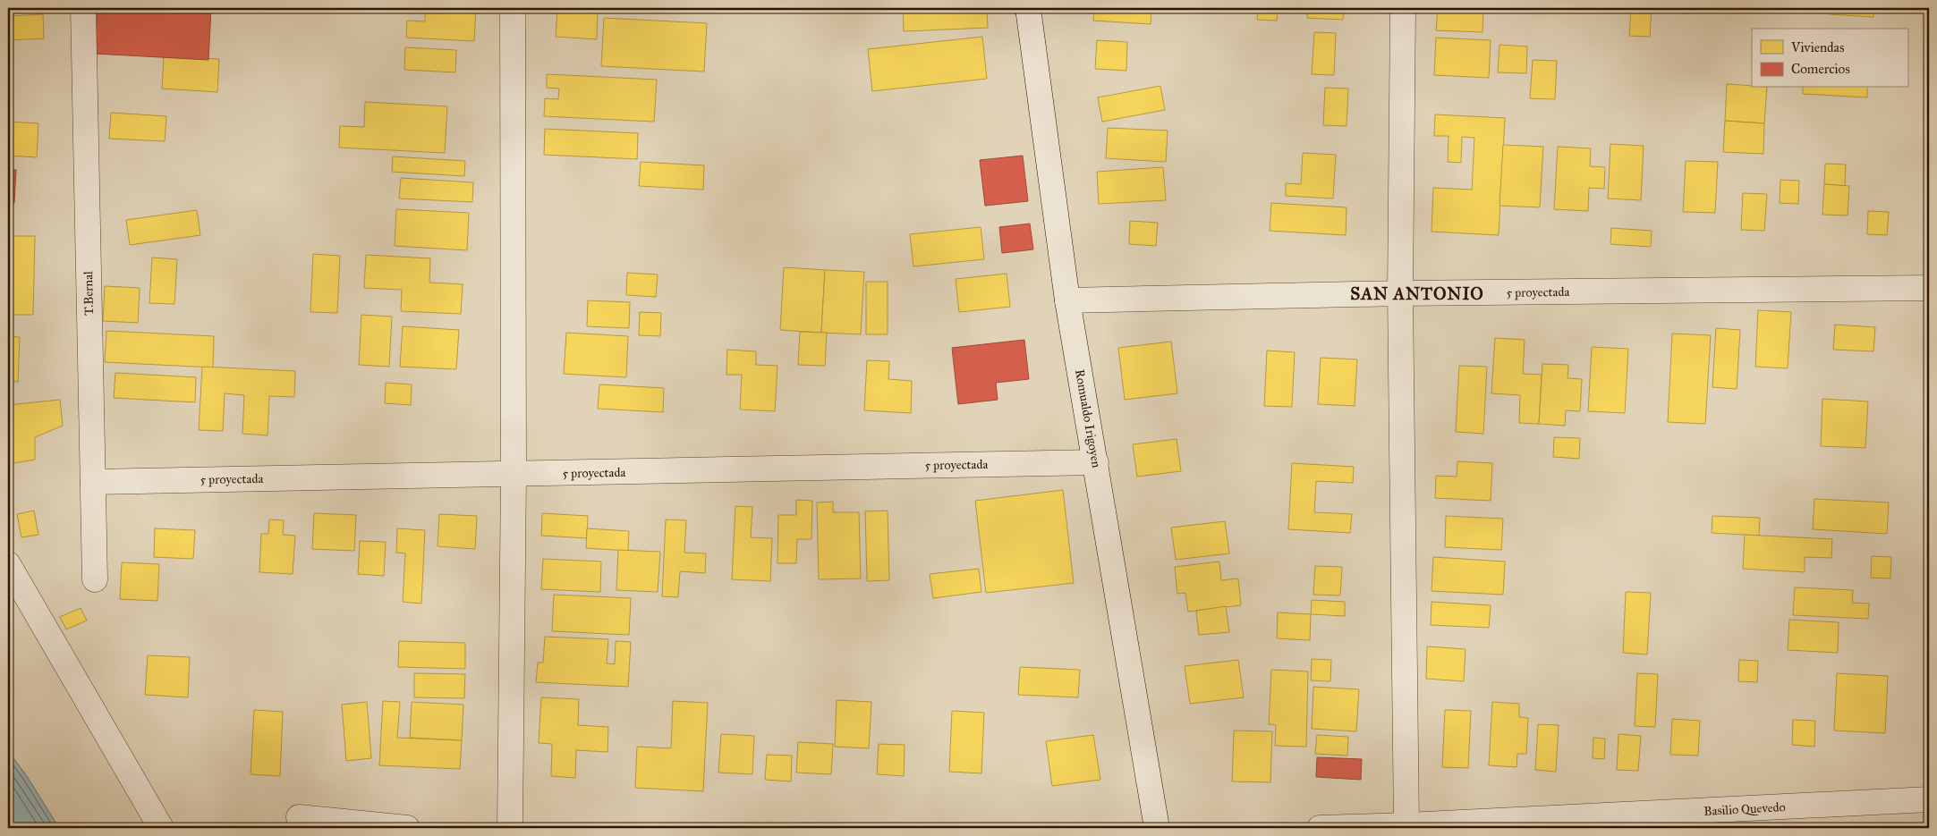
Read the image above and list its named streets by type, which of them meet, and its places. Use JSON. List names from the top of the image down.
{
  "streets": {
    "street": [
      "5 proyectada",
      "T.Bernal",
      "Romualdo Irigoyen",
      "Basilio Quevedo"
    ]
  },
  "crossings": [
    ["5 proyectada", "T.Bernal"],
    ["5 proyectada", "Romualdo Irigoyen"]
  ],
  "districts": ["SAN ANTONIO"],
  "legend": ["Viviendas", "Comercios"]
}
